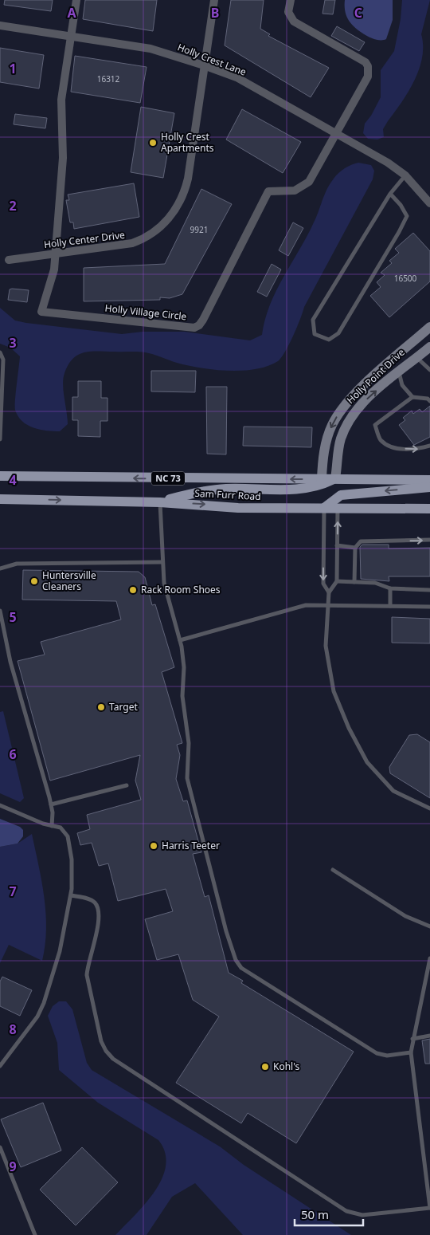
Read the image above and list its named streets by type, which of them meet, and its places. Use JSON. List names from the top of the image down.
{
  "streets": {
    "main road": ["Holly Point Drive", "NC 73", "Sam Furr Road"],
    "street": ["Holly Crest Lane", "Holly Center Drive", "Holly Village Circle"]
  },
  "crossings": [
    ["Holly Crest Lane", "Holly Center Drive"],
    ["Holly Crest Lane", "Holly Village Circle"],
    ["Holly Center Drive", "Holly Village Circle"],
    ["Holly Point Drive", "Sam Furr Road"]
  ],
  "places": [
    "Holly Crest Apartments",
    "Huntersville Cleaners",
    "Rack Room Shoes",
    "Target",
    "Harris Teeter",
    "Kohl's"
  ],
  "house_numbers": ["16312", "9921", "16500"],
  "scale_bar": "50 m",
  "grid": {
    "columns": ["A", "B", "C"],
    "rows": [
      "1",
      "2",
      "3",
      "4",
      "5",
      "6",
      "7",
      "8",
      "9"
    ]
  }
}
